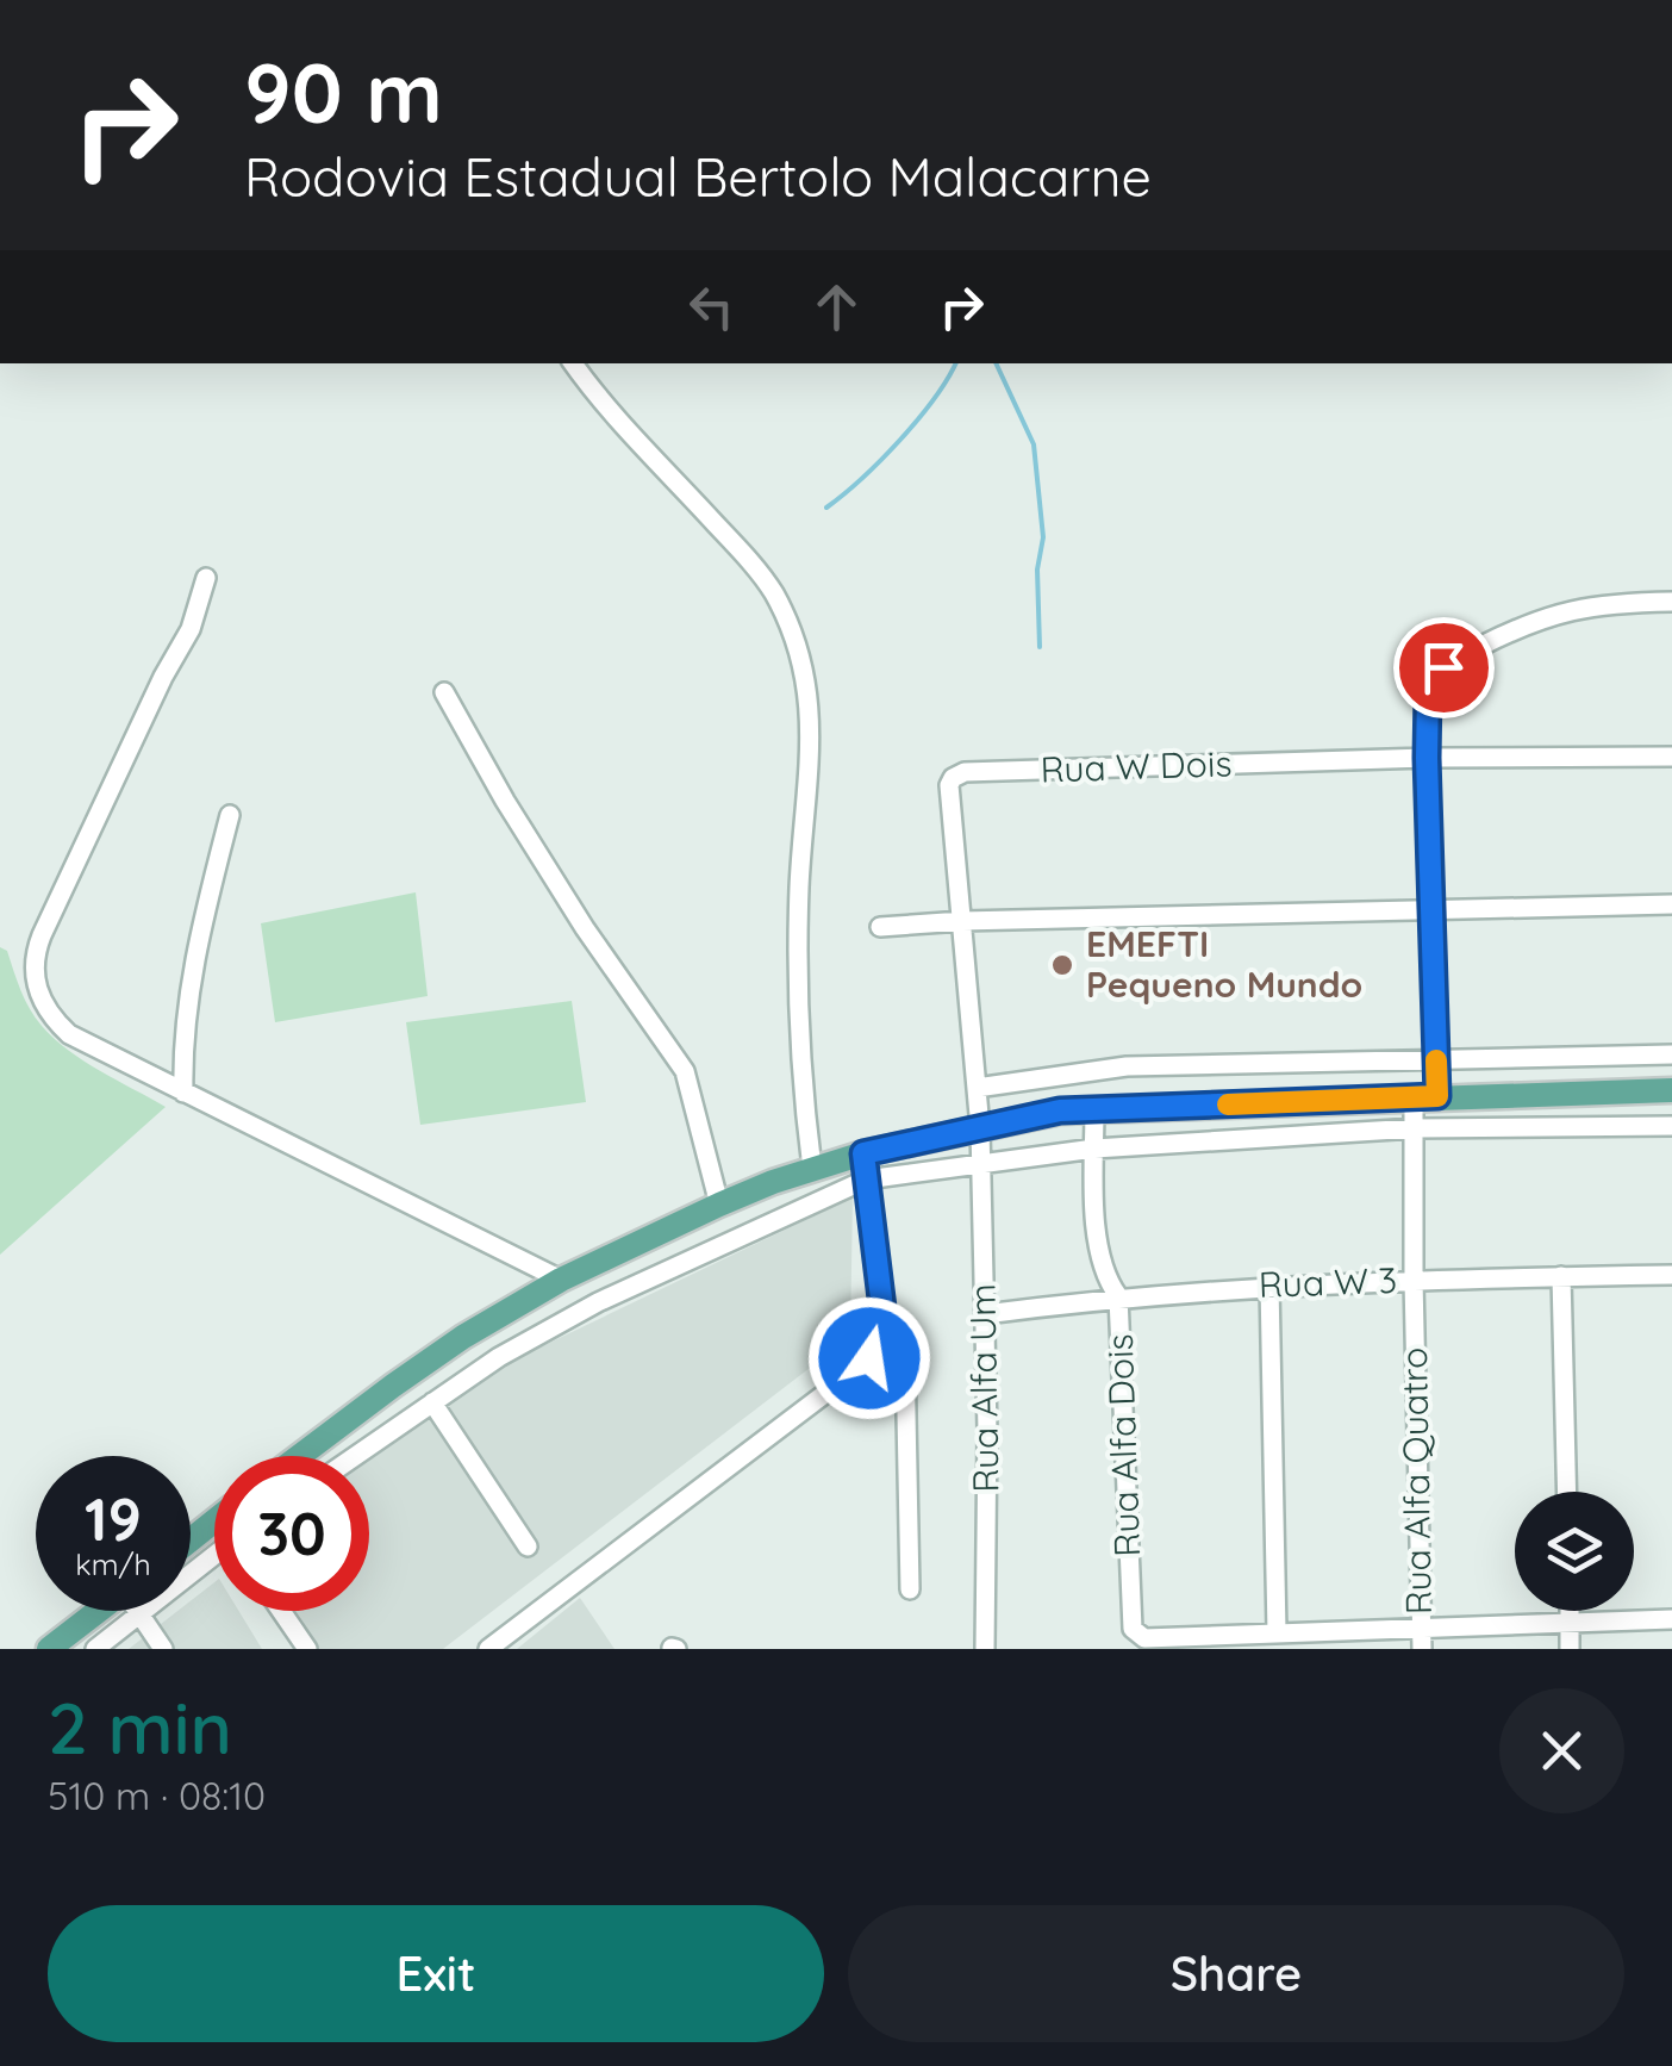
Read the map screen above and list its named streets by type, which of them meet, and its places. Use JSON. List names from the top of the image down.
{
  "streets": {
    "street": [
      "Rua W Dois",
      "Rua W 3",
      "Rua Alfa Um",
      "Rua Alfa Dois",
      "Rua Alfa Quatro"
    ]
  },
  "crossings": [
    ["Rua W Dois", "Rua Alfa Um"],
    ["Rua W Dois", "Rua Alfa Quatro"],
    ["Rua W 3", "Rua Alfa Um"],
    ["Rua W 3", "Rua Alfa Dois"],
    ["Rua W 3", "Rua Alfa Quatro"]
  ],
  "places": ["EMEFTI Pequeno Mundo"],
  "page": {
    "turn": ["90 m", "Rodovia Estadual Bertolo Malacarne"],
    "speed": "19 km/h",
    "limit": "30",
    "heading": ["2 min", "510 m · 08:10"],
    "buttons": ["Exit", "Share"]
  }
}
